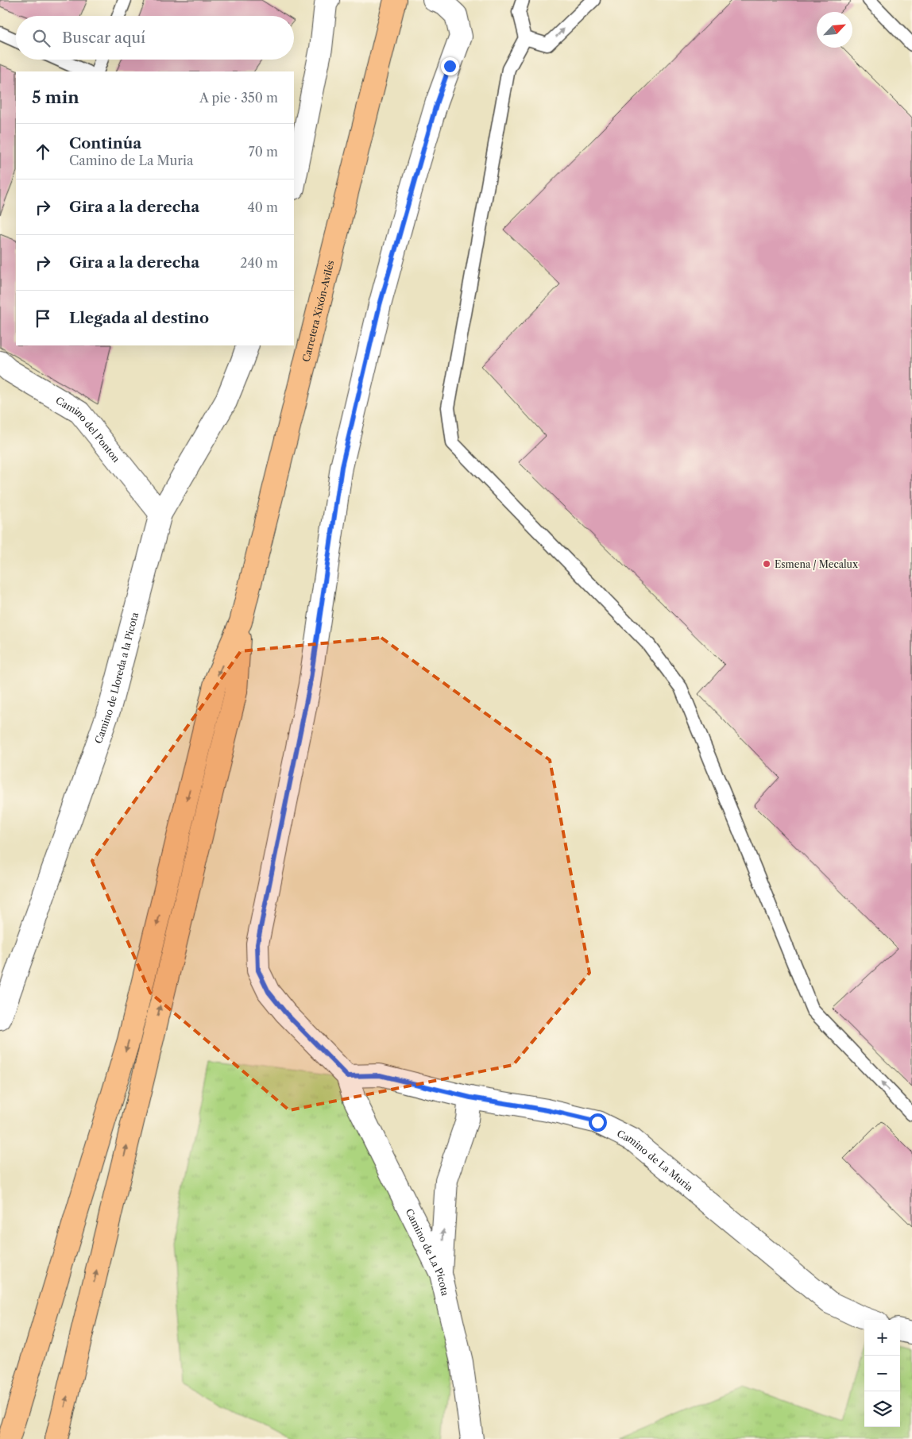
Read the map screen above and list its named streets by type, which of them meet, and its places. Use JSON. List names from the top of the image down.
{
  "streets": {
    "highway": ["Carretera Xixón-Avilés"],
    "street": [
      "Camino del Ponton",
      "Camino de Lloreda a la Picota",
      "Camino de La Muria",
      "Camino de La Picota"
    ]
  },
  "crossings": [
    ["Camino del Ponton", "Camino de Lloreda a la Picota"],
    ["Camino de La Muria", "Camino de La Picota"]
  ],
  "places": ["Esmena / Mecalux"],
  "north": "top right",
  "page": {
    "search": "Buscar aquí",
    "heading": ["5 min", "A pie · 350 m"],
    "list": [
      ["Continúa", "Camino de La Muria", "70 m"],
      ["Gira a la derecha", "40 m"],
      ["Gira a la derecha", "240 m"],
      "Llegada al destino"
    ],
    "map_buttons": ["+", "−"]
  }
}
